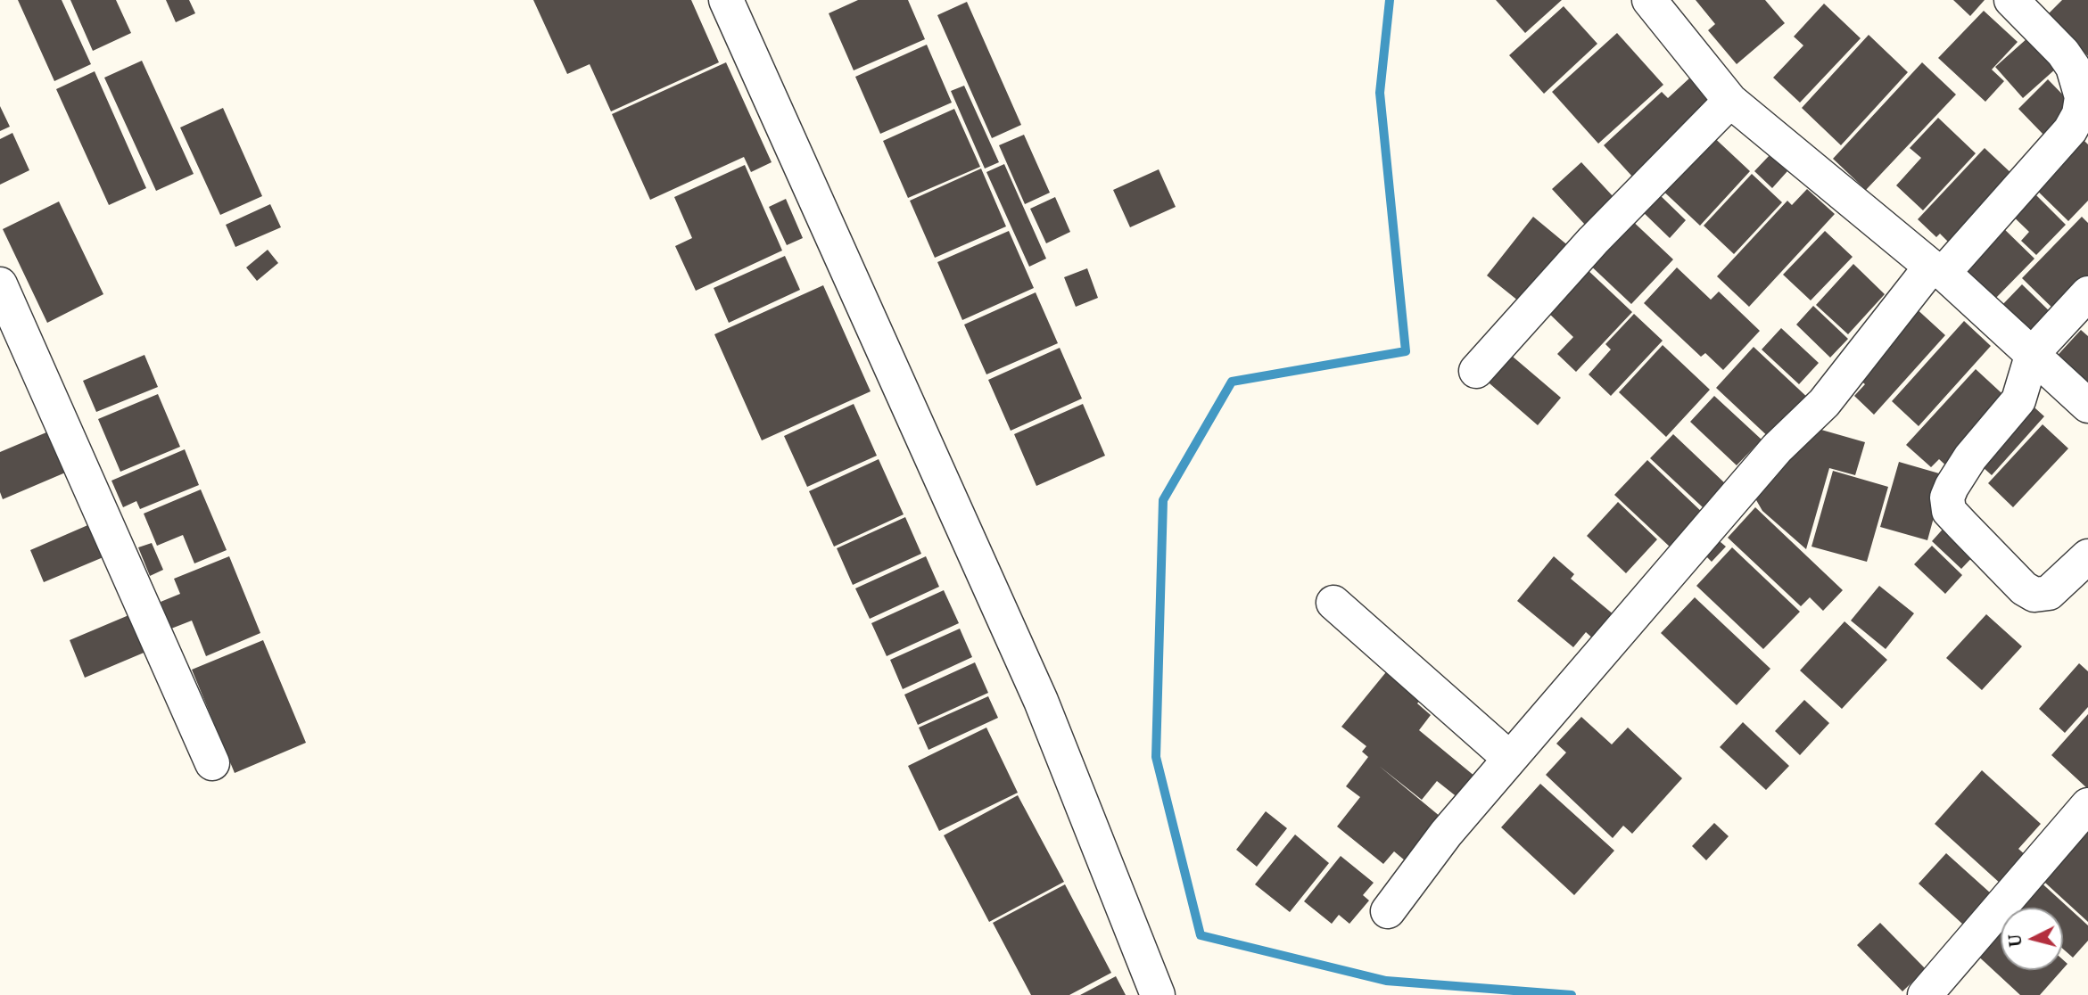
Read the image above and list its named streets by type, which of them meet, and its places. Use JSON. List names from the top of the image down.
{
  "north": "left"
}
